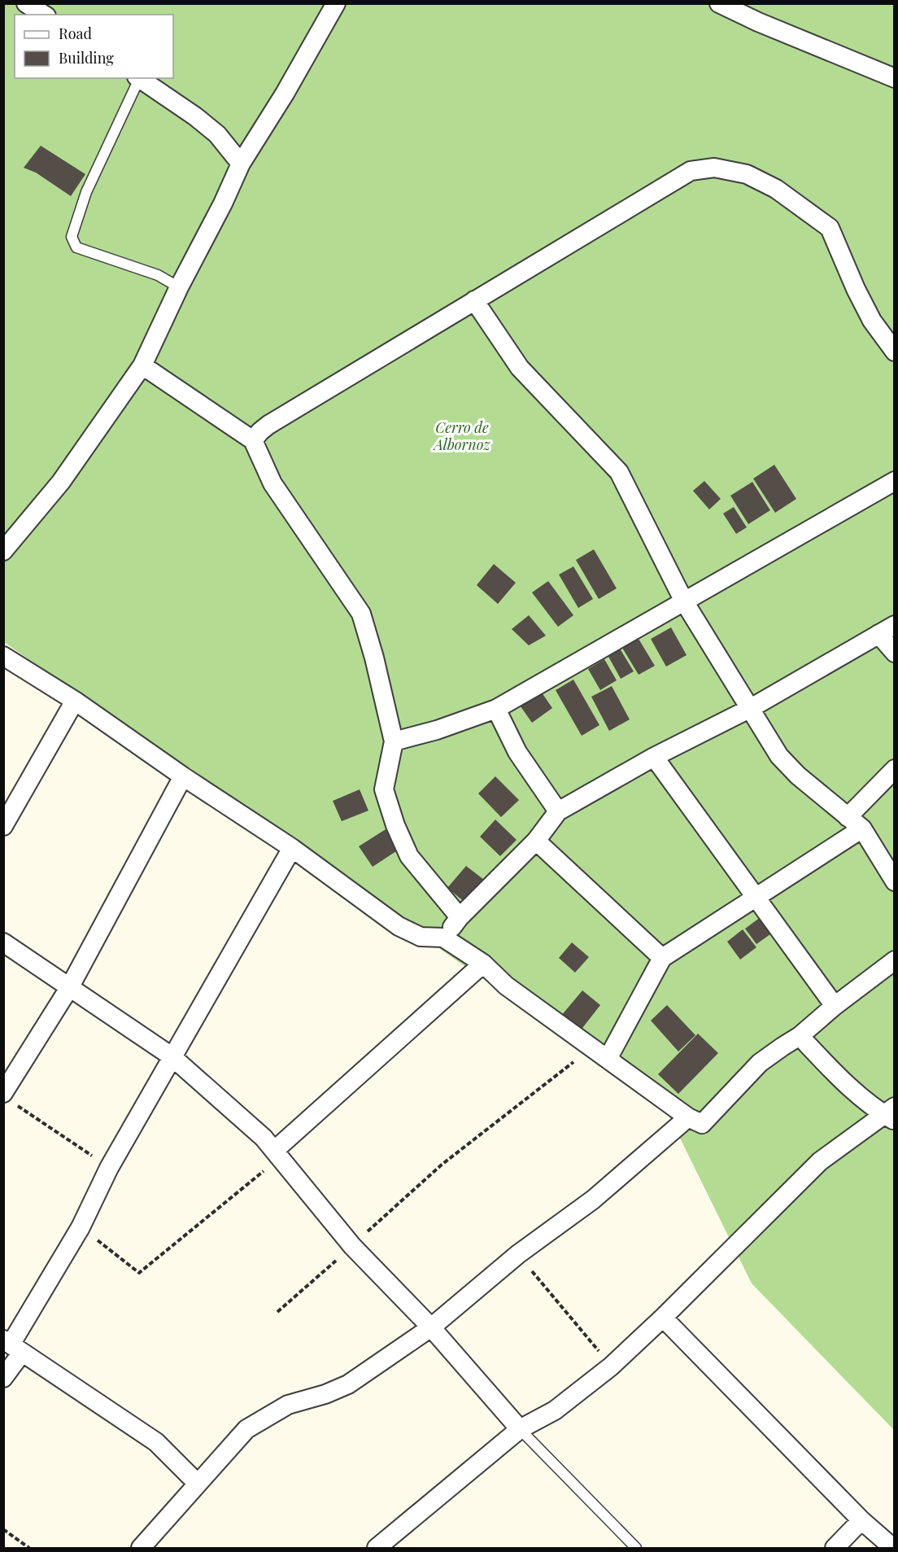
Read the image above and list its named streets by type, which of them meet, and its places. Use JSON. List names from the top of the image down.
{
  "parks": ["Cerro de Albornoz"],
  "legend": ["Road", "Building"]
}
